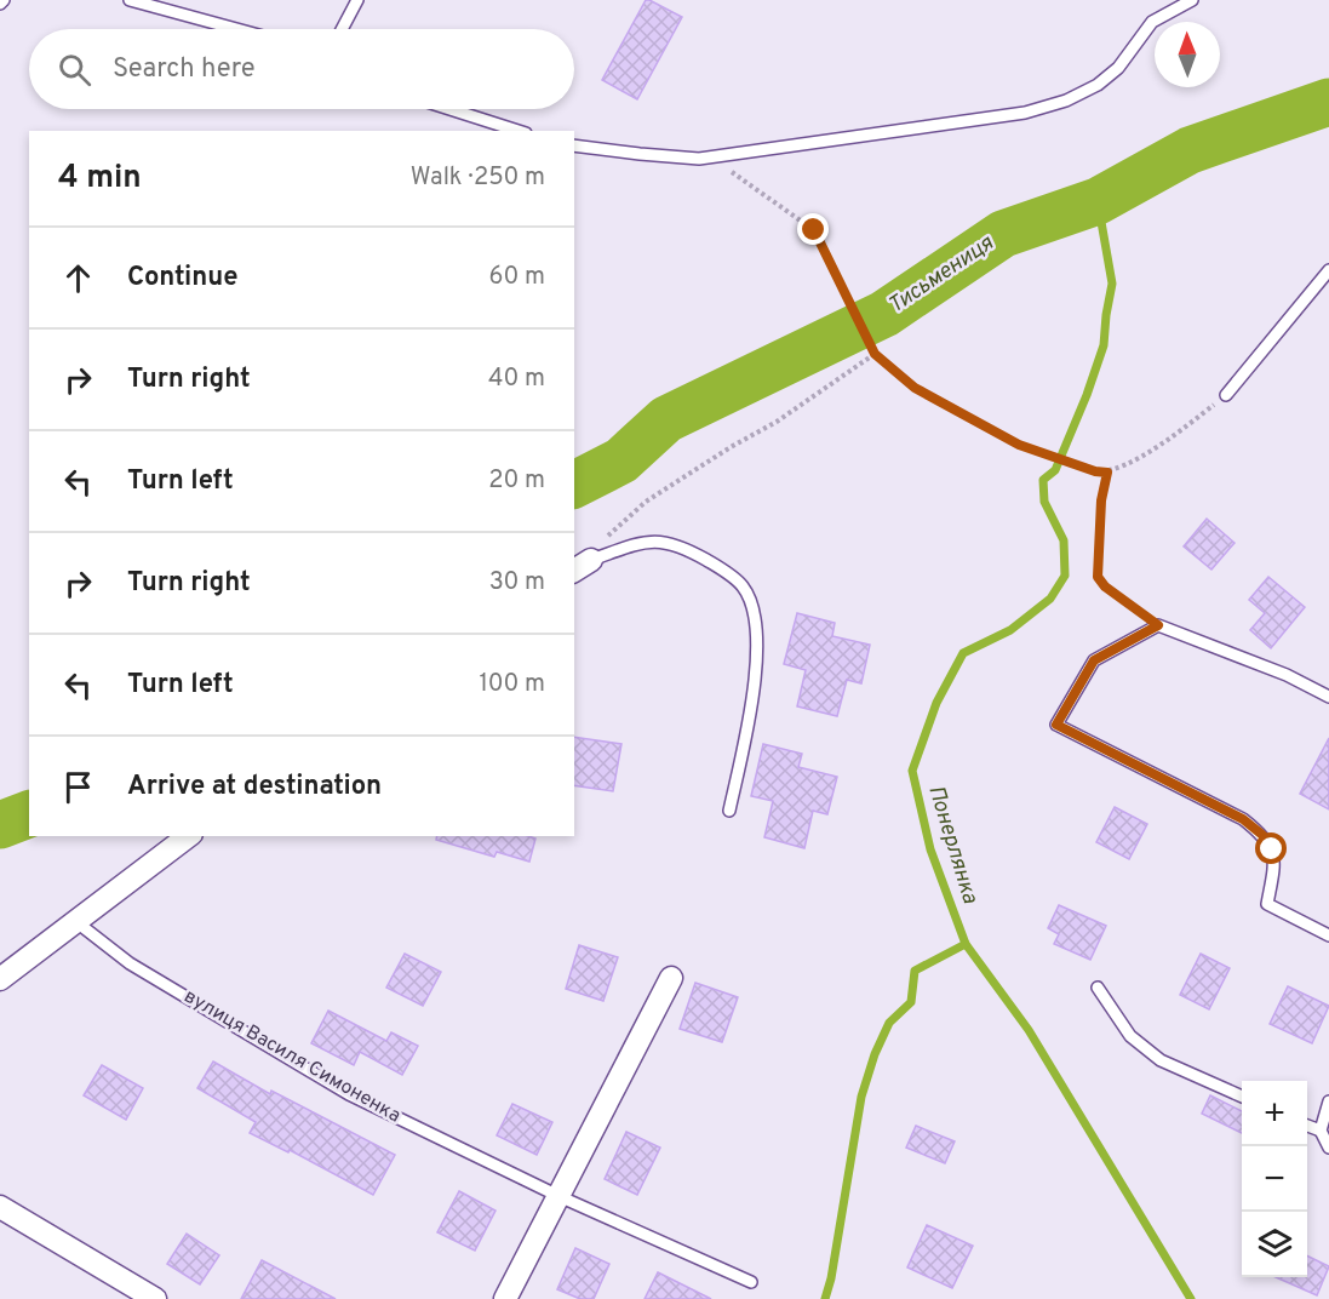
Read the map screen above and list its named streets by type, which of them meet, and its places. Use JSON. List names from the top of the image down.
{
  "streets": {
    "lane": ["вулиця Василя Симоненка"]
  },
  "water": ["Тисьмениця", "Понерлянка"],
  "north": "top",
  "page": {
    "search": "Search here",
    "heading": ["4 min", "Walk · 250 m"],
    "list": [
      ["Continue", "60 m"],
      ["Turn right", "40 m"],
      ["Turn left", "20 m"],
      ["Turn right", "30 m"],
      ["Turn left", "100 m"],
      "Arrive at destination"
    ],
    "map_buttons": ["+", "−"]
  }
}
